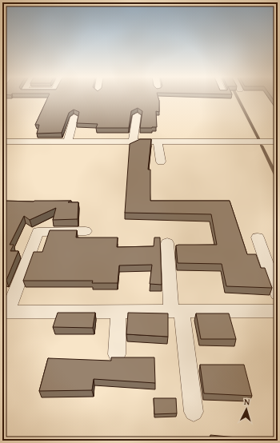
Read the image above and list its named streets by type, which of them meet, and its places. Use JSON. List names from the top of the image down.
{
  "north": "top"
}
